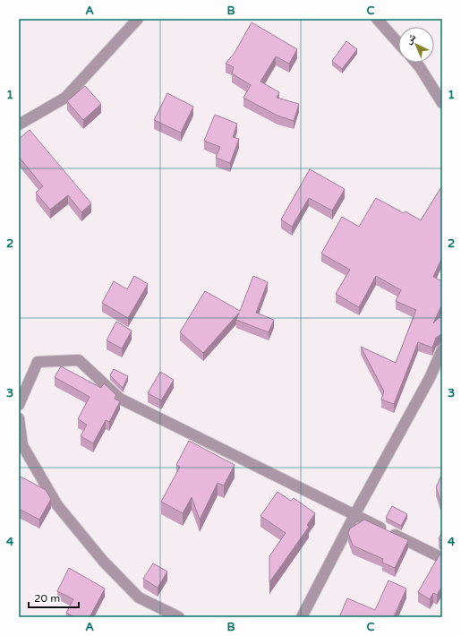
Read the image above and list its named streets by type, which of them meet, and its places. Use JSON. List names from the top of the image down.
{
  "scale_bar": "20 m",
  "north": "top left",
  "grid": {
    "columns": ["A", "B", "C"],
    "rows": [
      "1",
      "2",
      "3",
      "4"
    ]
  }
}
